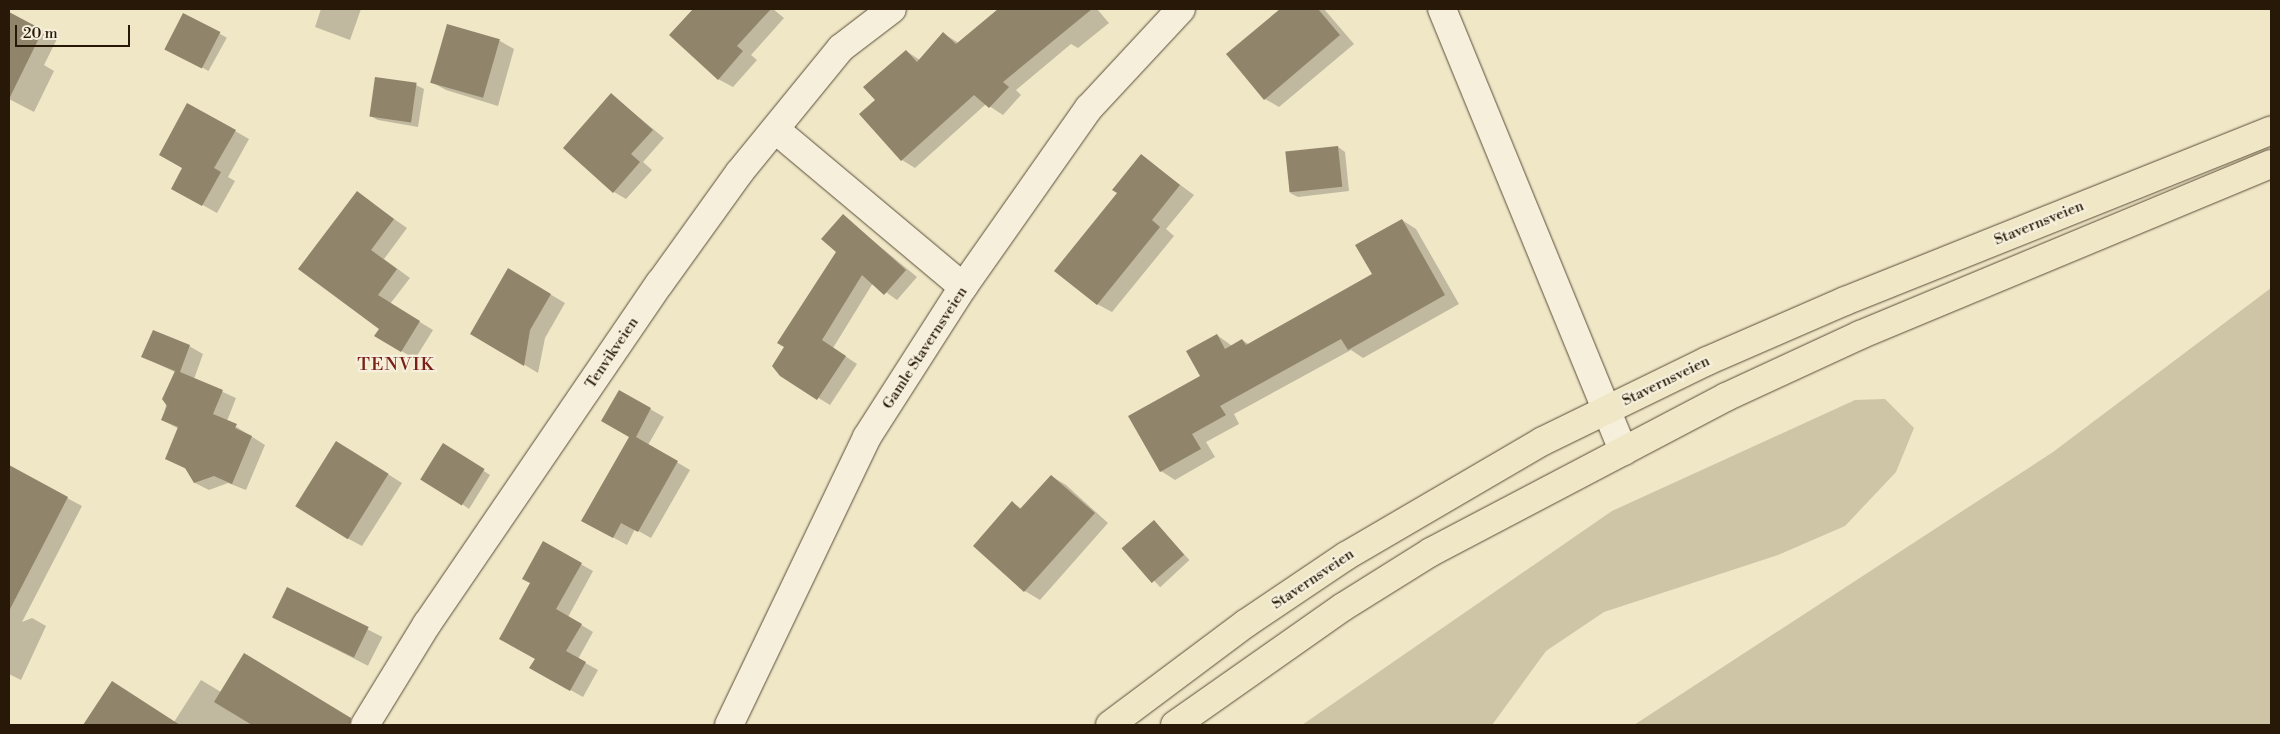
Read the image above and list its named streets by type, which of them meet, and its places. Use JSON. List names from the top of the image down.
{
  "streets": {
    "main road": ["Stavernsveien"],
    "street": ["Gamle Stavernsveien", "Tenvikveien"]
  },
  "districts": ["TENVIK"],
  "scale_bar": "20 m"
}
